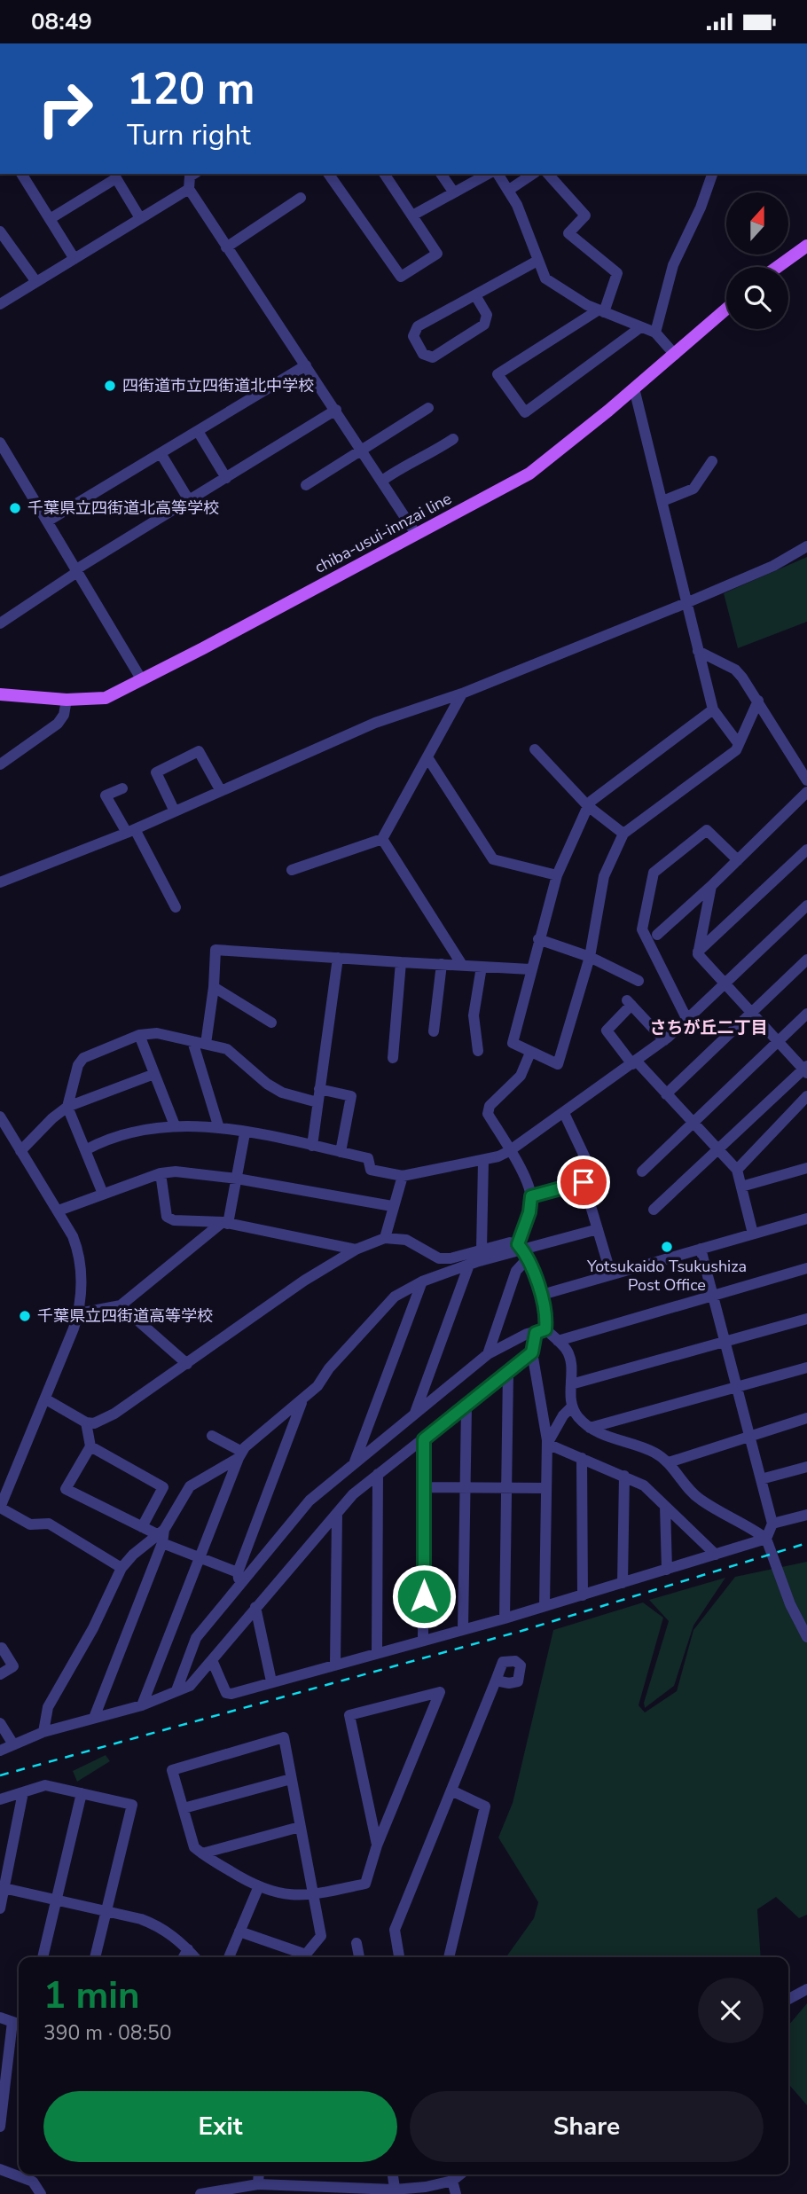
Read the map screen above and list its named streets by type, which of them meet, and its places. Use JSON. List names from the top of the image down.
{
  "streets": {
    "main road": ["chiba-usui-innzai line"]
  },
  "districts": ["さちが丘二丁目"],
  "places": [
    "四街道市立四街道北中学校",
    "千葉県立四街道北高等学校",
    "Yotsukaido Tsukushiza Post Office",
    "千葉県立四街道高等学校"
  ],
  "north": "top",
  "page": {
    "status": "08:49",
    "turn": ["120 m", "Turn right"],
    "heading": ["1 min", "390 m · 08:50"],
    "buttons": ["Exit", "Share"]
  }
}
